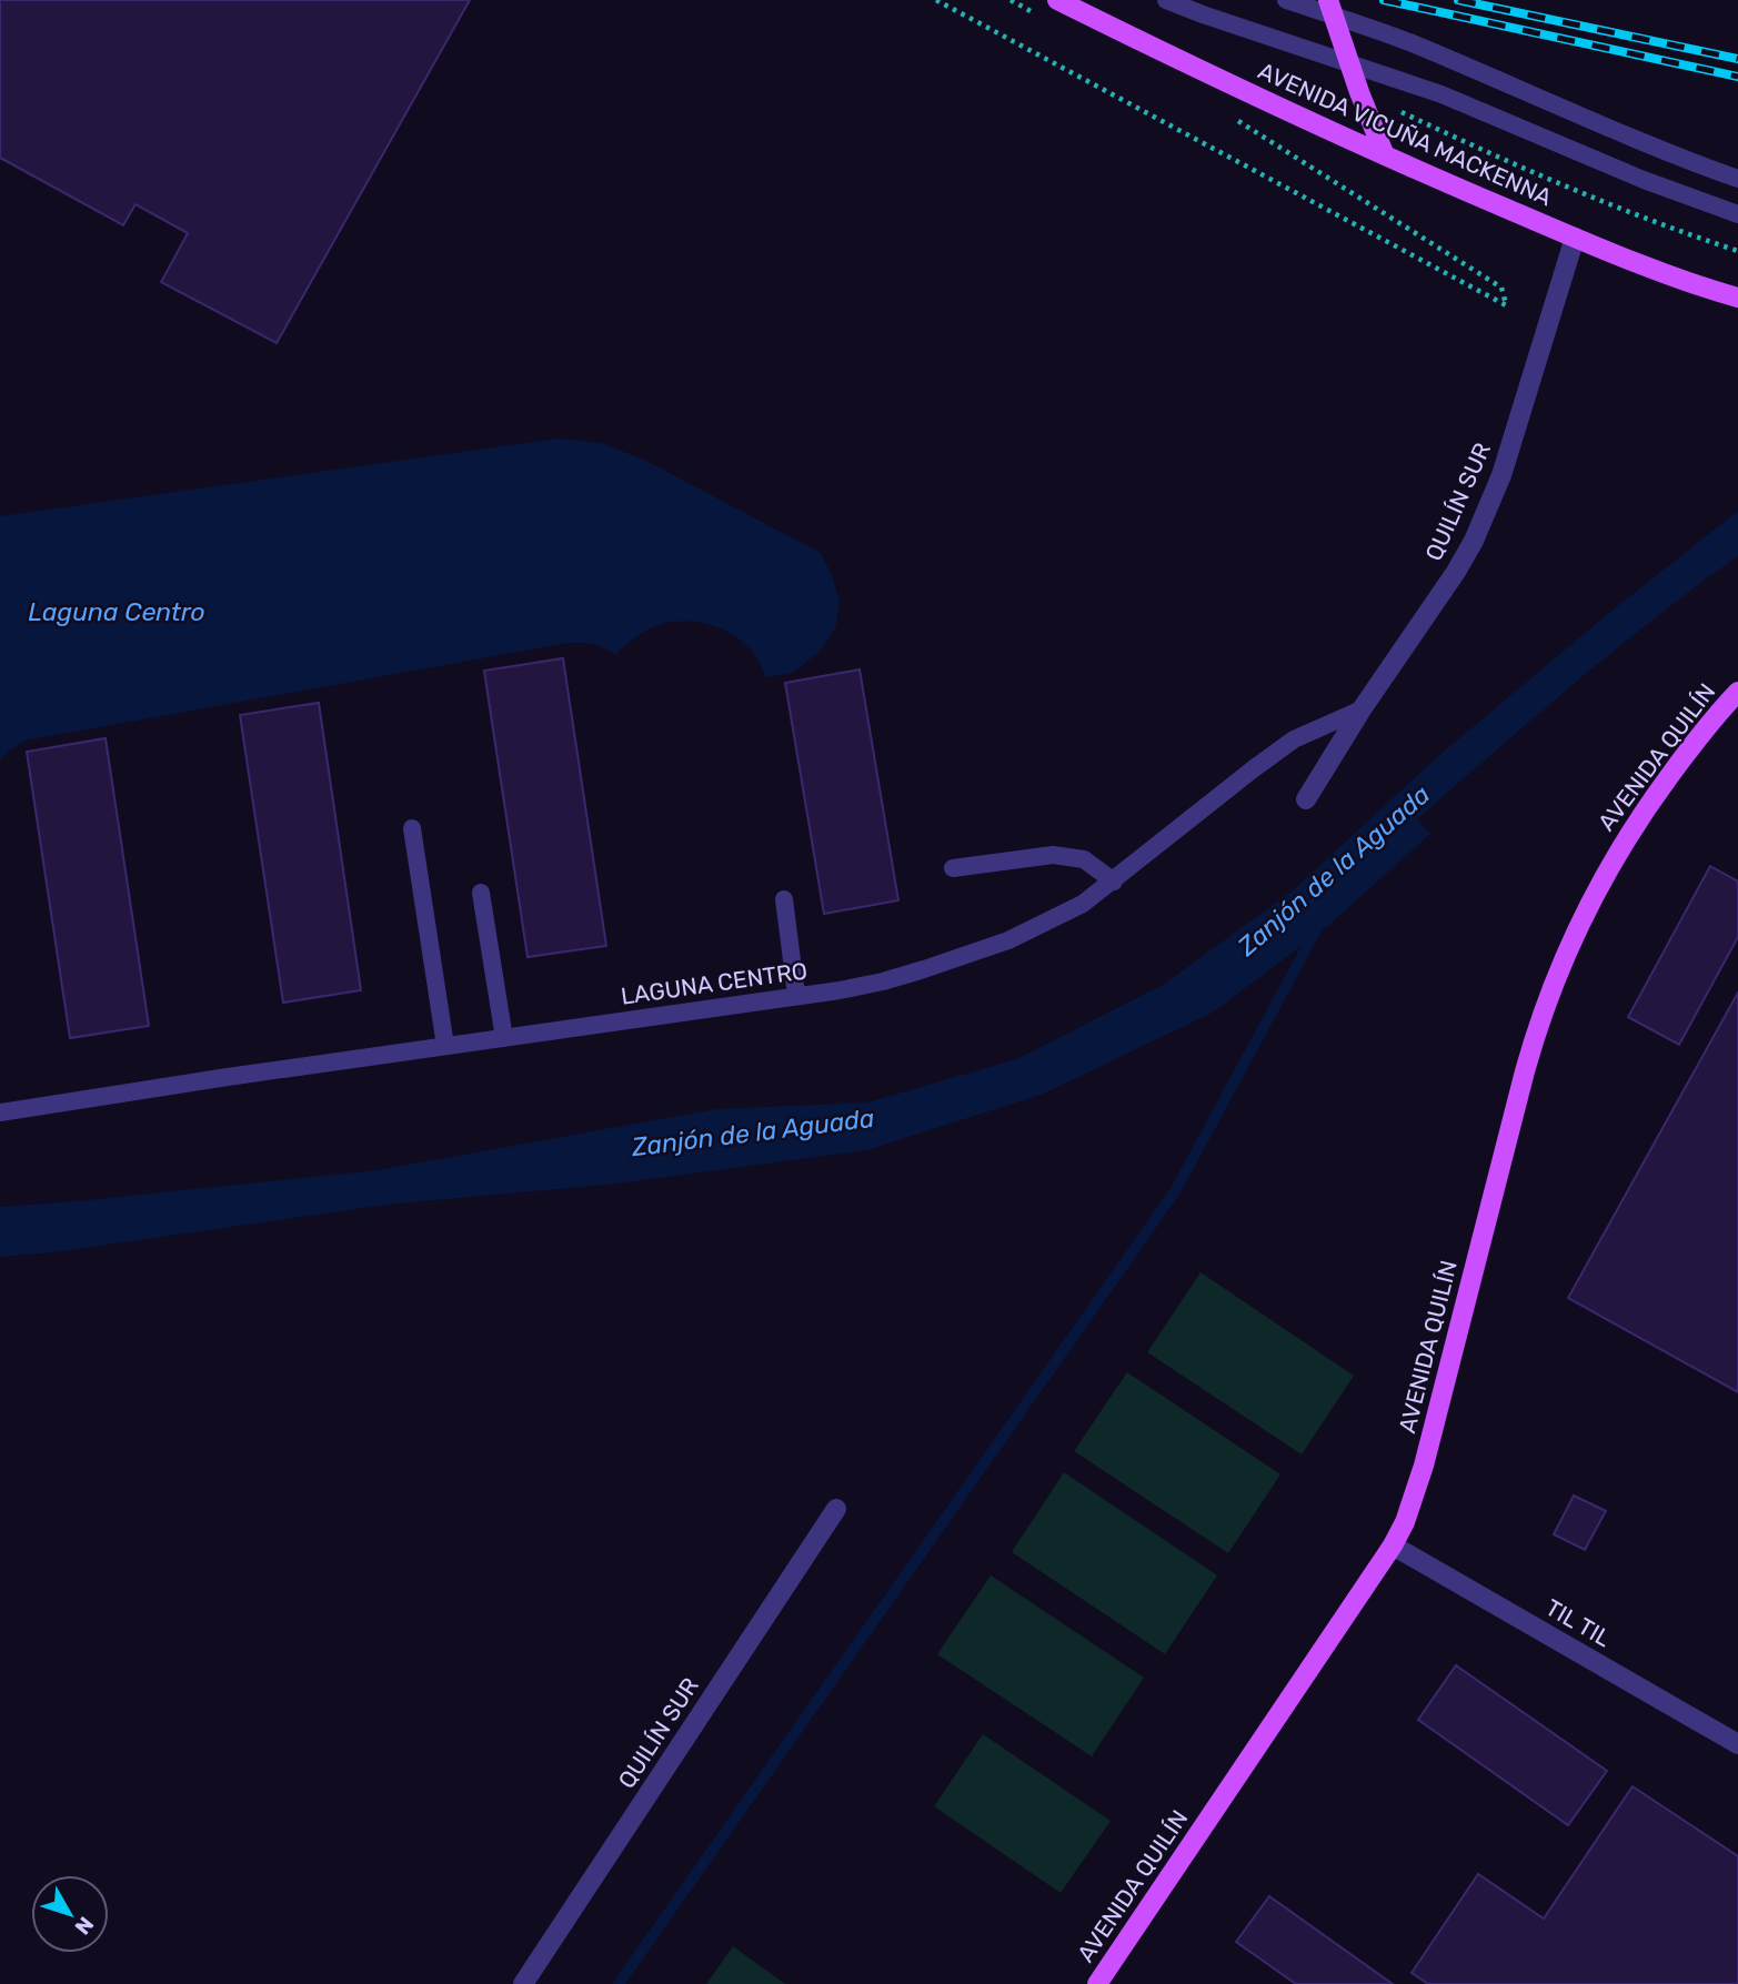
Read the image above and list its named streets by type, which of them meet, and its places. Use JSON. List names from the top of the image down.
{
  "streets": {
    "main road": ["AVENIDA VICUÑA MACKENNA", "AVENIDA QUILÍN"],
    "street": ["QUILÍN SUR", "TIL TIL"],
    "lane": ["LAGUNA CENTRO"]
  },
  "crossings": [
    ["AVENIDA VICUÑA MACKENNA", "QUILÍN SUR"],
    ["QUILÍN SUR", "LAGUNA CENTRO"],
    ["AVENIDA QUILÍN", "TIL TIL"]
  ],
  "water": ["Laguna Centro", "Zanjón de la Aguada"],
  "north": "bottom right"
}
